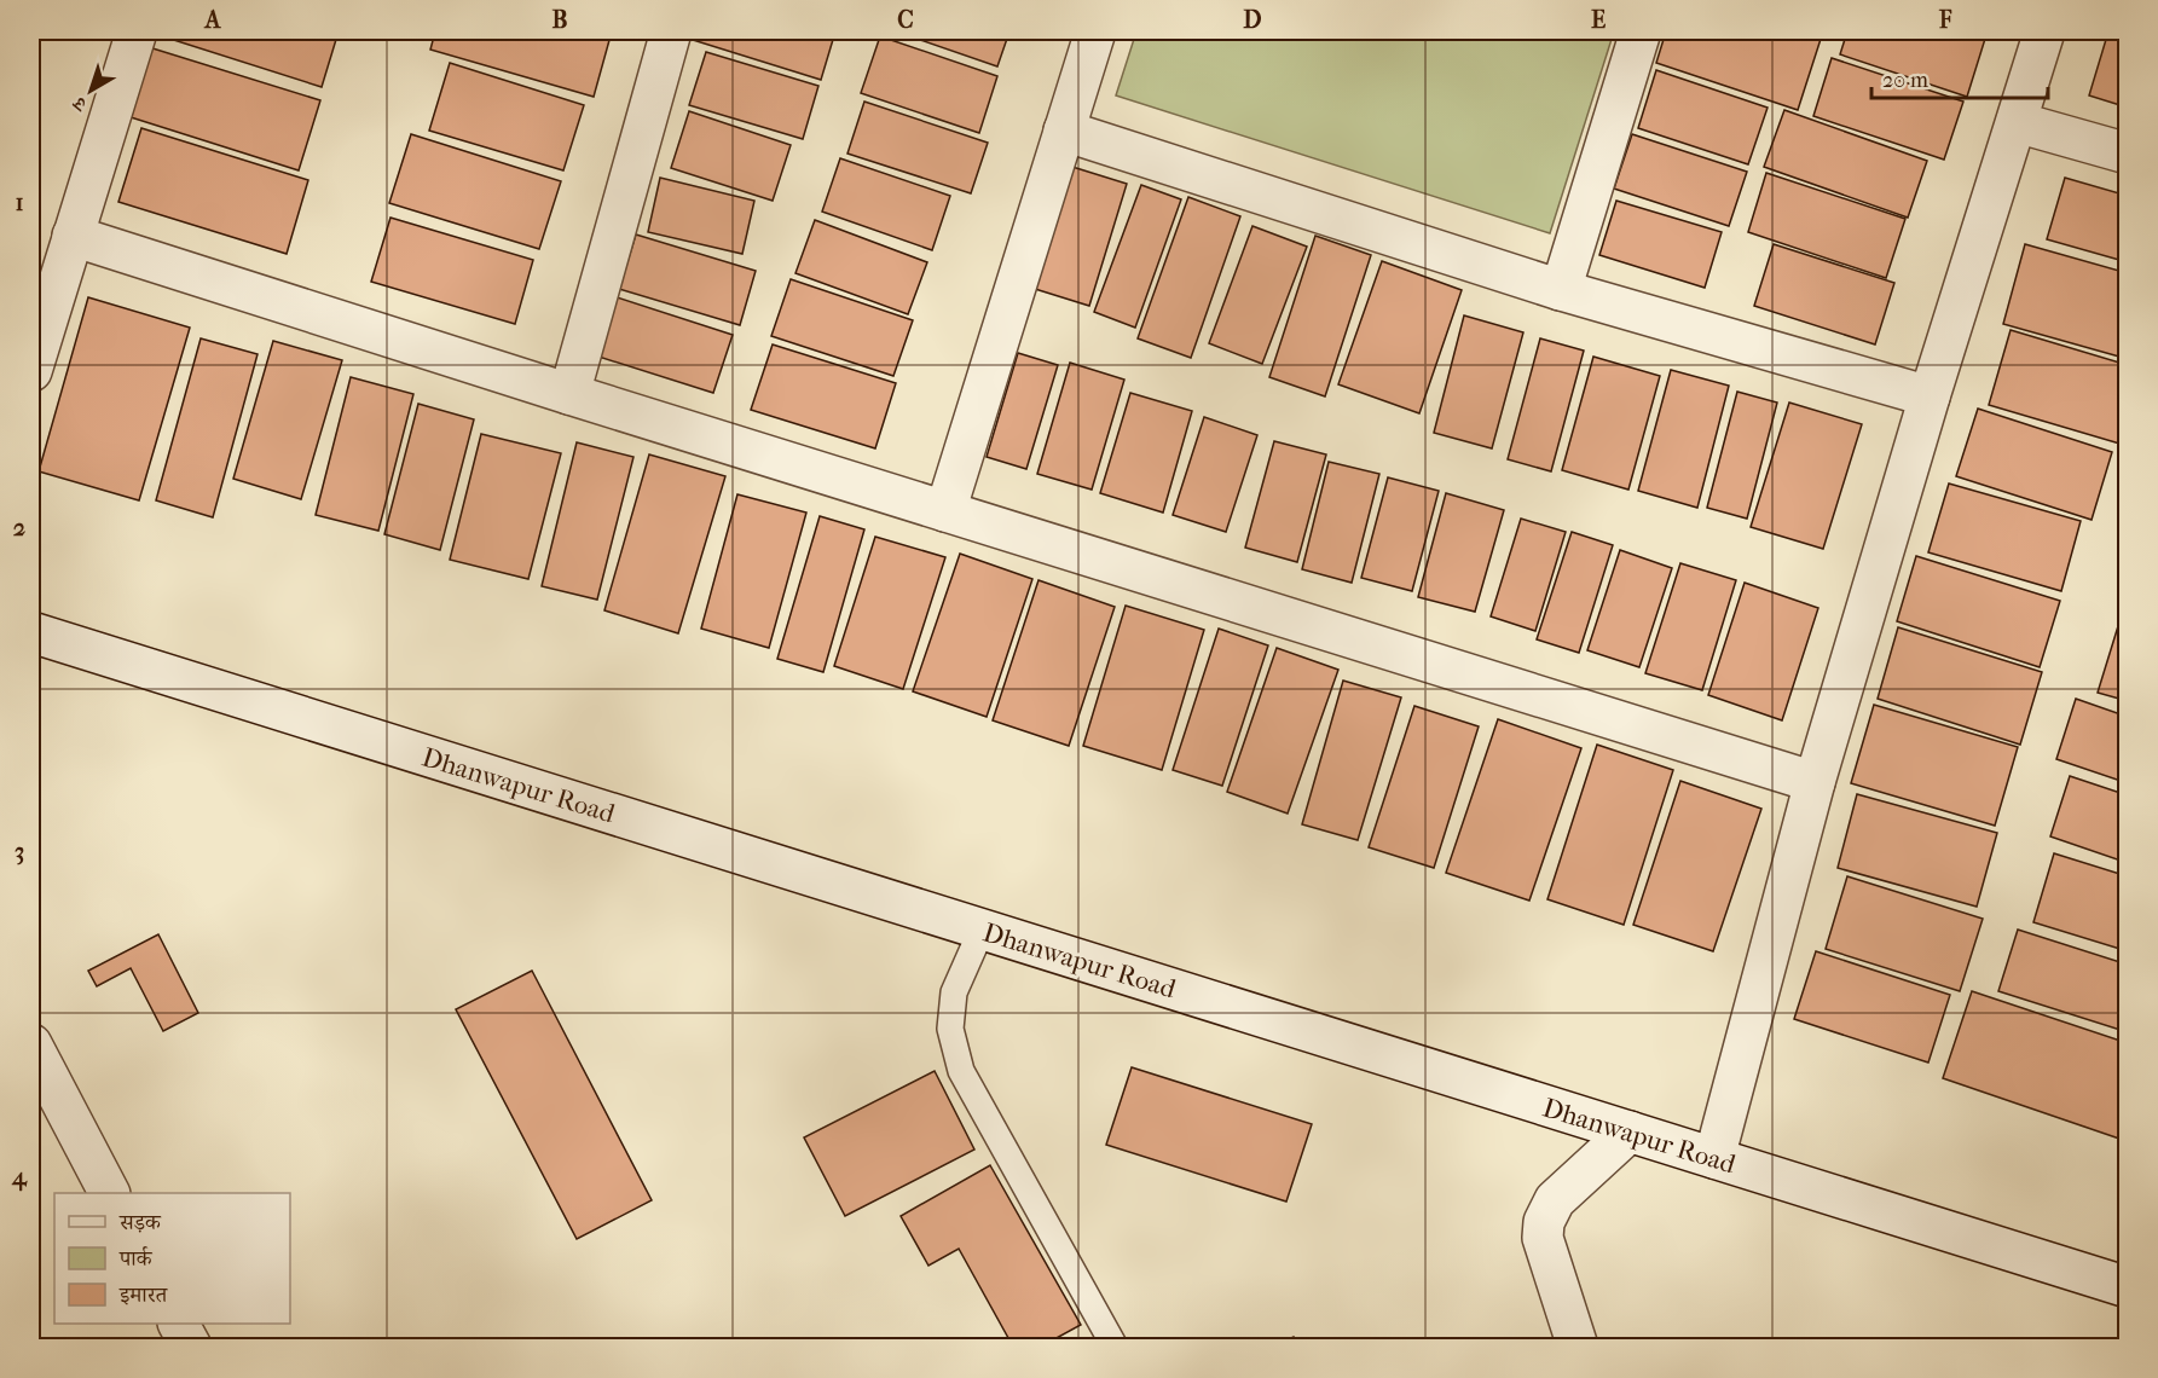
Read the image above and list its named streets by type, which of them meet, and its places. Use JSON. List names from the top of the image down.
{
  "streets": {
    "street": ["Dhanwapur Road"]
  },
  "legend": ["सड़क", "पार्क", "इमारत"],
  "scale_bar": "20 m",
  "north": "bottom left",
  "grid": {
    "columns": [
      "A",
      "B",
      "C",
      "D",
      "E",
      "F"
    ],
    "rows": [
      "1",
      "2",
      "3",
      "4"
    ]
  }
}
